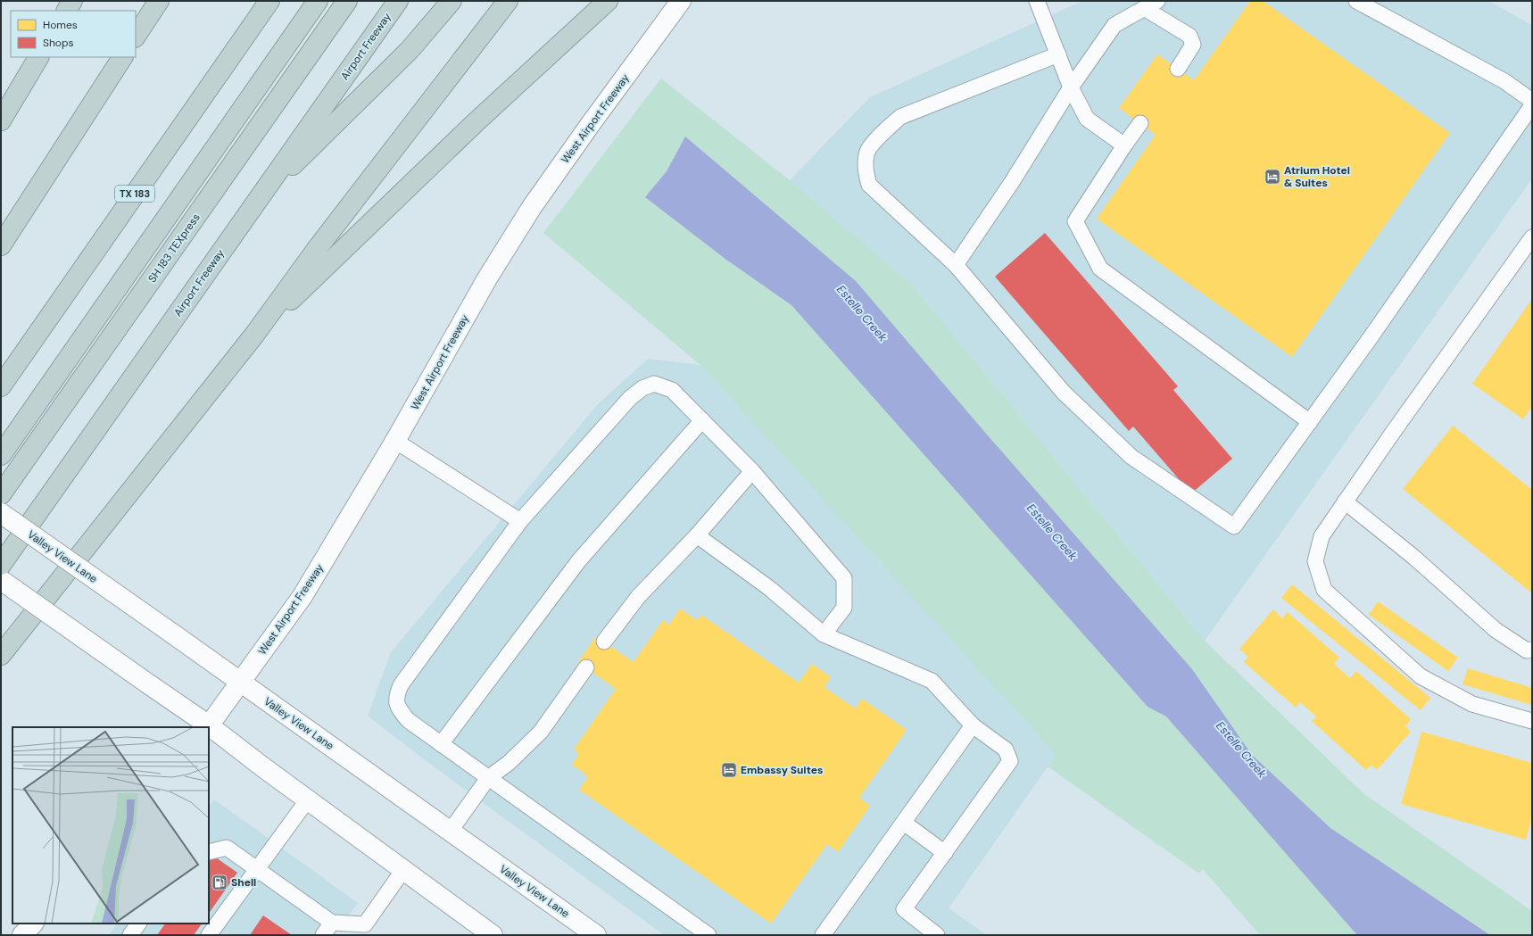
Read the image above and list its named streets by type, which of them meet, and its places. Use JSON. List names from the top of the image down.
{
  "streets": {
    "highway": ["Airport Freeway", "TX 183", "SH 183 TEXpress"],
    "main road": ["West Airport Freeway", "Valley View Lane"]
  },
  "crossings": [
    ["West Airport Freeway", "Valley View Lane"]
  ],
  "water": ["Estelle Creek"],
  "places": {
    "hotel": ["Atrium Hotel & Suites", "Embassy Suites"],
    "fuel station": ["Shell"]
  },
  "legend": ["Homes", "Shops"]
}
